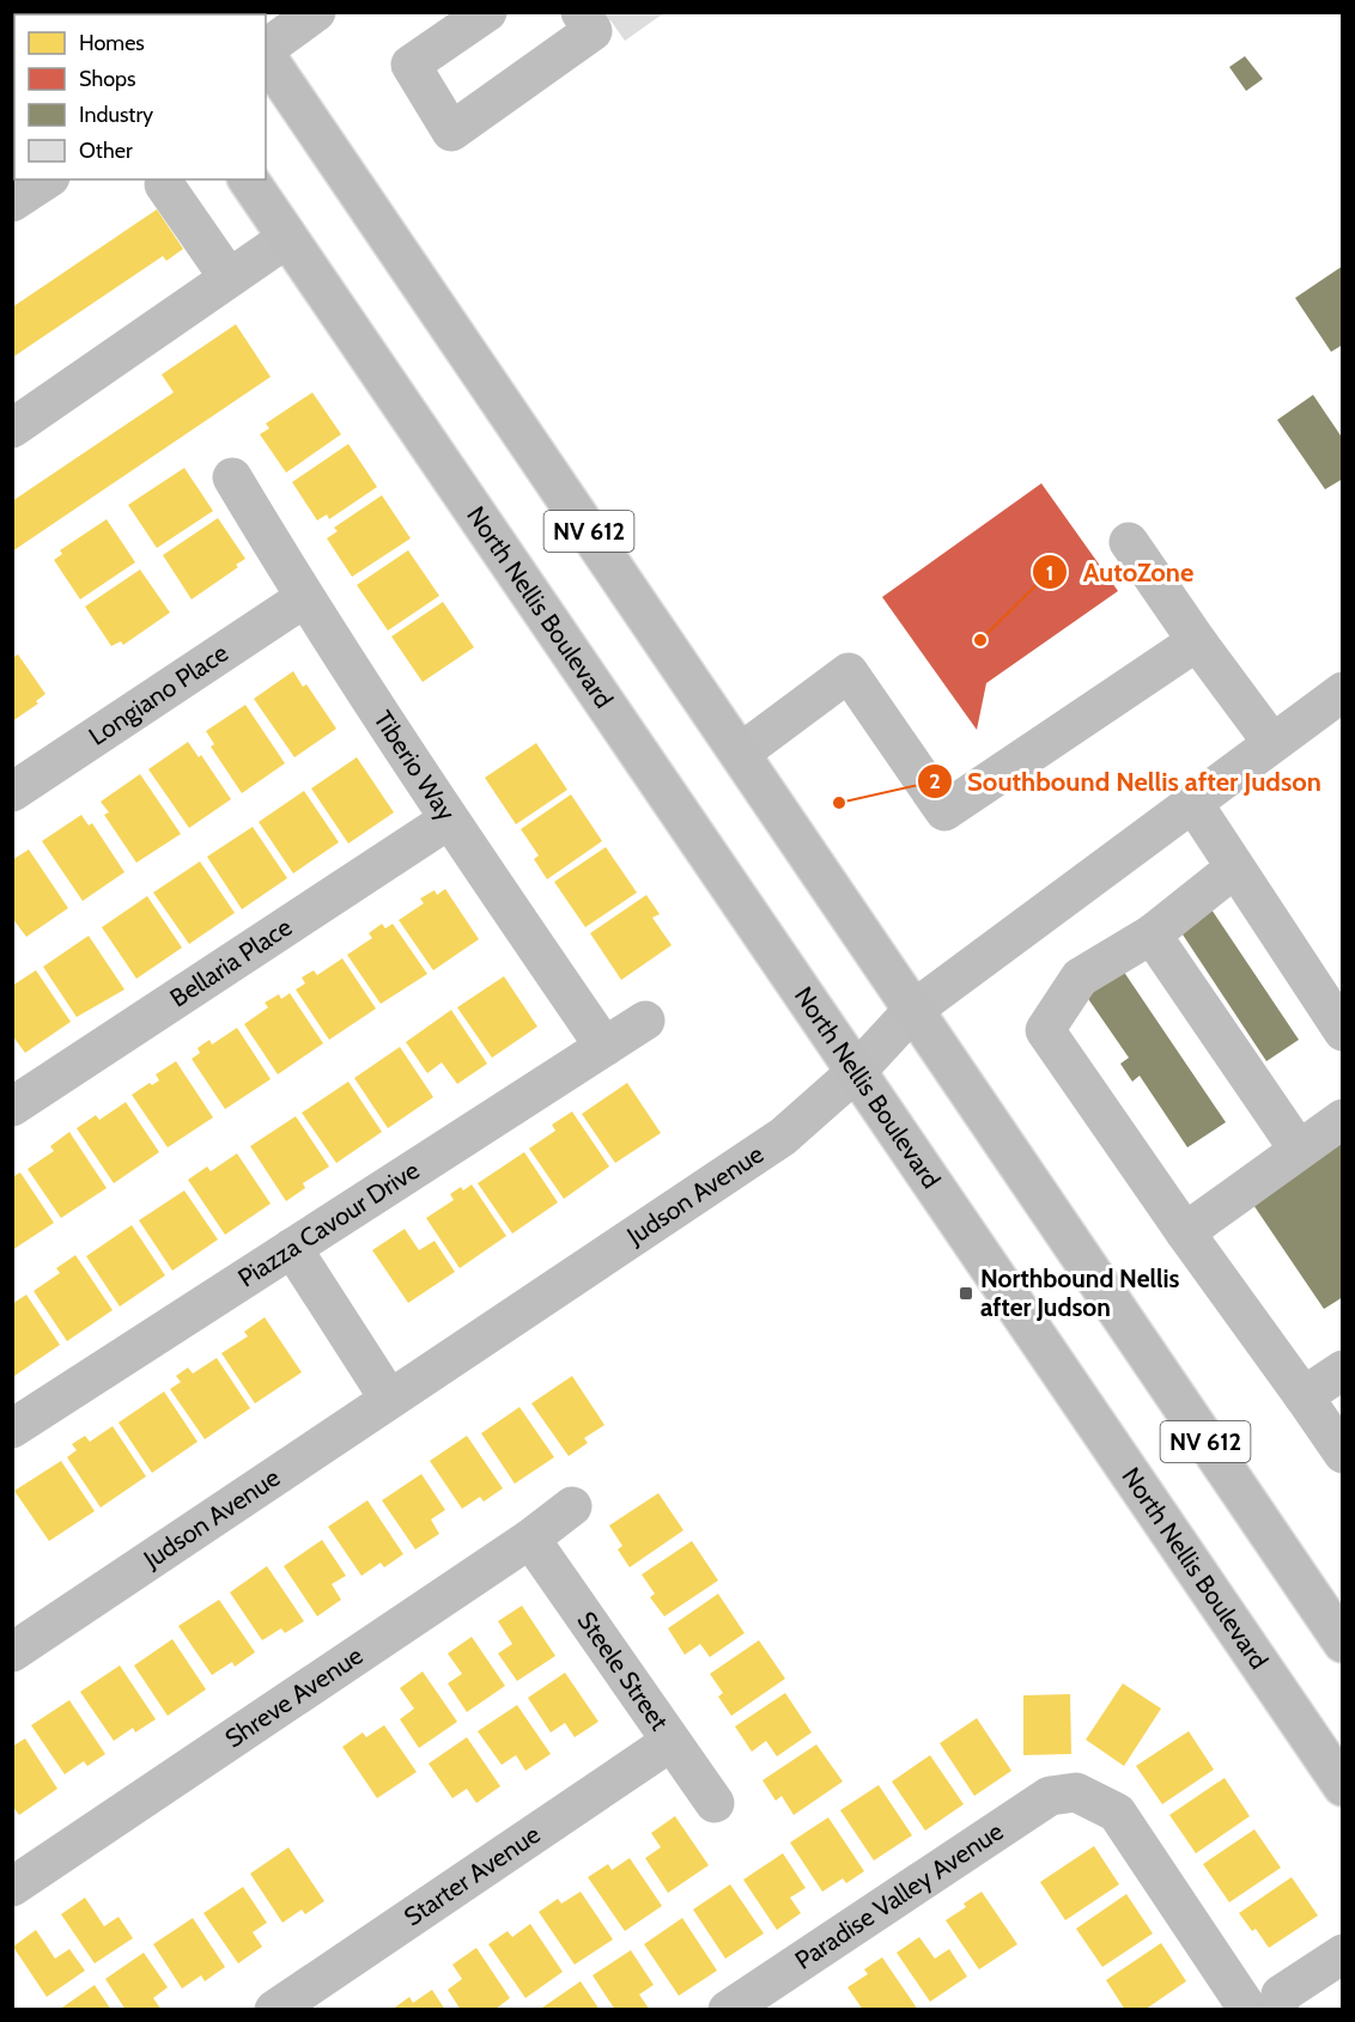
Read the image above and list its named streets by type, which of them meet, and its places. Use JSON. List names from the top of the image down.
{
  "streets": {
    "main road": ["NV 612", "North Nellis Boulevard"],
    "street": [
      "Longiano Place",
      "Tiberio Way",
      "Bellaria Place",
      "Judson Avenue",
      "Piazza Cavour Drive",
      "Steele Street",
      "Shreve Avenue",
      "Starter Avenue",
      "Paradise Valley Avenue"
    ]
  },
  "crossings": [
    ["NV 612", "Judson Avenue"],
    ["North Nellis Boulevard", "Judson Avenue"],
    ["Longiano Place", "Tiberio Way"],
    ["Tiberio Way", "Bellaria Place"],
    ["Tiberio Way", "Piazza Cavour Drive"],
    ["Steele Street", "Shreve Avenue"],
    ["Steele Street", "Starter Avenue"]
  ],
  "places": {
    "other": ["AutoZone", "Southbound Nellis after Judson"],
    "transit": ["Northbound Nellis after Judson"]
  },
  "legend": [
    "Homes",
    "Shops",
    "Industry",
    "Other"
  ]
}
